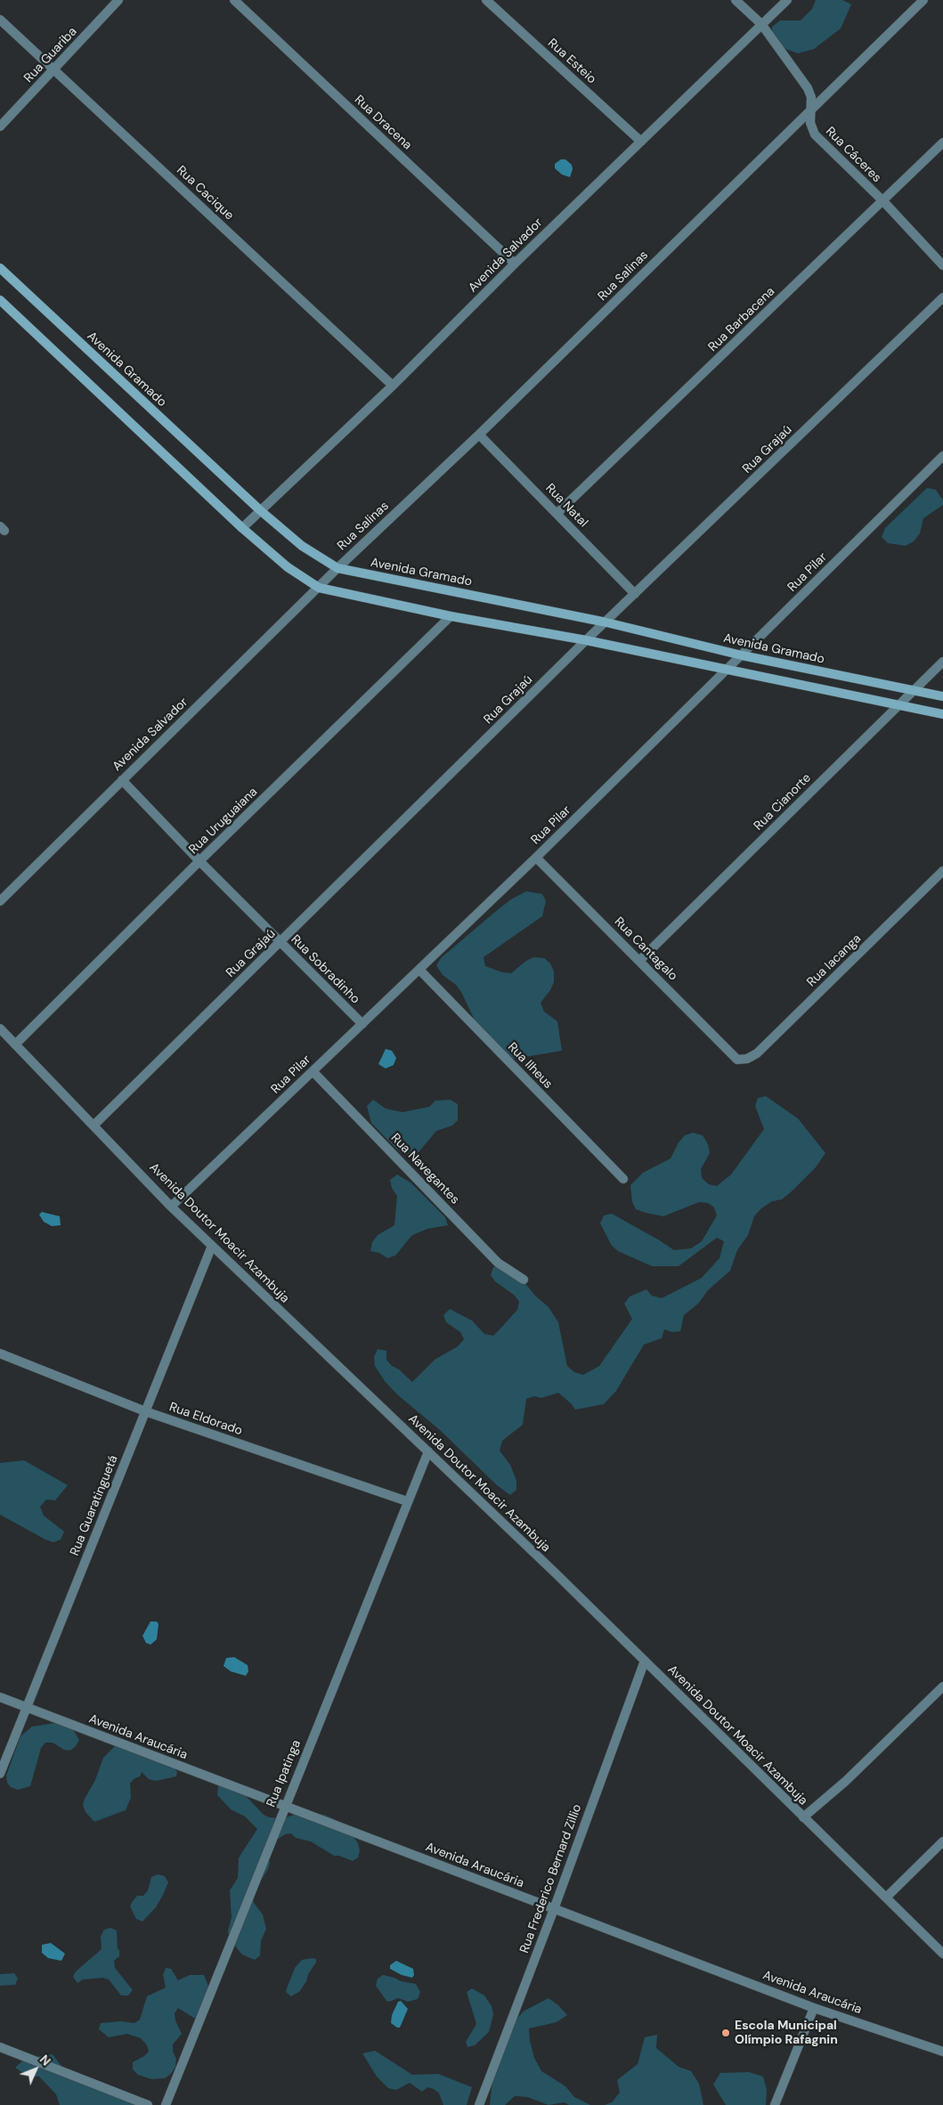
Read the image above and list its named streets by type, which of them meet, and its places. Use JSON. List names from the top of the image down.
{
  "streets": {
    "street": [
      "Rua Guariba",
      "Rua Esteio",
      "Rua Dracena",
      "Rua Cáceres",
      "Rua Cacique",
      "Avenida Salvador",
      "Rua Salinas",
      "Rua Barbacena",
      "Avenida Gramado",
      "Rua Grajaú",
      "Rua Natal",
      "Rua Pilar",
      "Rua Cianorte",
      "Rua Uruguaiana",
      "Rua Cantagalo",
      "Rua Iacanga",
      "Rua Sobradinho",
      "Rua Ilheus",
      "Rua Navegantes",
      "Avenida Doutor Moacir Azambuja",
      "Rua Eldorado",
      "Rua Guaratinguetá",
      "Avenida Araucária",
      "Rua Ipatinga",
      "Rua Frederico Bernard Zillio"
    ]
  },
  "crossings": [
    ["Rua Guariba", "Rua Cacique"],
    ["Rua Esteio", "Avenida Salvador"],
    ["Rua Dracena", "Avenida Salvador"],
    ["Rua Cáceres", "Avenida Salvador"],
    ["Rua Cáceres", "Rua Salinas"],
    ["Rua Cáceres", "Rua Barbacena"],
    ["Rua Cacique", "Avenida Salvador"],
    ["Avenida Salvador", "Rua Salinas"],
    ["Avenida Salvador", "Avenida Gramado"],
    ["Avenida Salvador", "Rua Sobradinho"],
    ["Rua Salinas", "Avenida Gramado"],
    ["Rua Salinas", "Rua Natal"],
    ["Rua Barbacena", "Rua Natal"],
    ["Avenida Gramado", "Rua Grajaú"],
    ["Avenida Gramado", "Rua Pilar"],
    ["Avenida Gramado", "Rua Cianorte"],
    ["Rua Grajaú", "Rua Natal"],
    ["Rua Grajaú", "Rua Sobradinho"],
    ["Rua Grajaú", "Avenida Doutor Moacir Azambuja"],
    ["Rua Pilar", "Rua Cantagalo"],
    ["Rua Pilar", "Rua Sobradinho"],
    ["Rua Pilar", "Rua Ilheus"],
    ["Rua Pilar", "Rua Navegantes"],
    ["Rua Pilar", "Avenida Doutor Moacir Azambuja"],
    ["Rua Cianorte", "Rua Cantagalo"],
    ["Rua Uruguaiana", "Rua Sobradinho"],
    ["Rua Uruguaiana", "Avenida Doutor Moacir Azambuja"],
    ["Rua Cantagalo", "Rua Iacanga"],
    ["Avenida Doutor Moacir Azambuja", "Rua Guaratinguetá"],
    ["Avenida Doutor Moacir Azambuja", "Rua Ipatinga"],
    ["Avenida Doutor Moacir Azambuja", "Rua Frederico Bernard Zillio"],
    ["Rua Eldorado", "Rua Guaratinguetá"],
    ["Rua Eldorado", "Rua Ipatinga"],
    ["Rua Guaratinguetá", "Avenida Araucária"],
    ["Avenida Araucária", "Rua Ipatinga"],
    ["Avenida Araucária", "Rua Frederico Bernard Zillio"]
  ],
  "places": ["Escola Municipal Olímpio Rafagnin"],
  "north": "top right"
}
